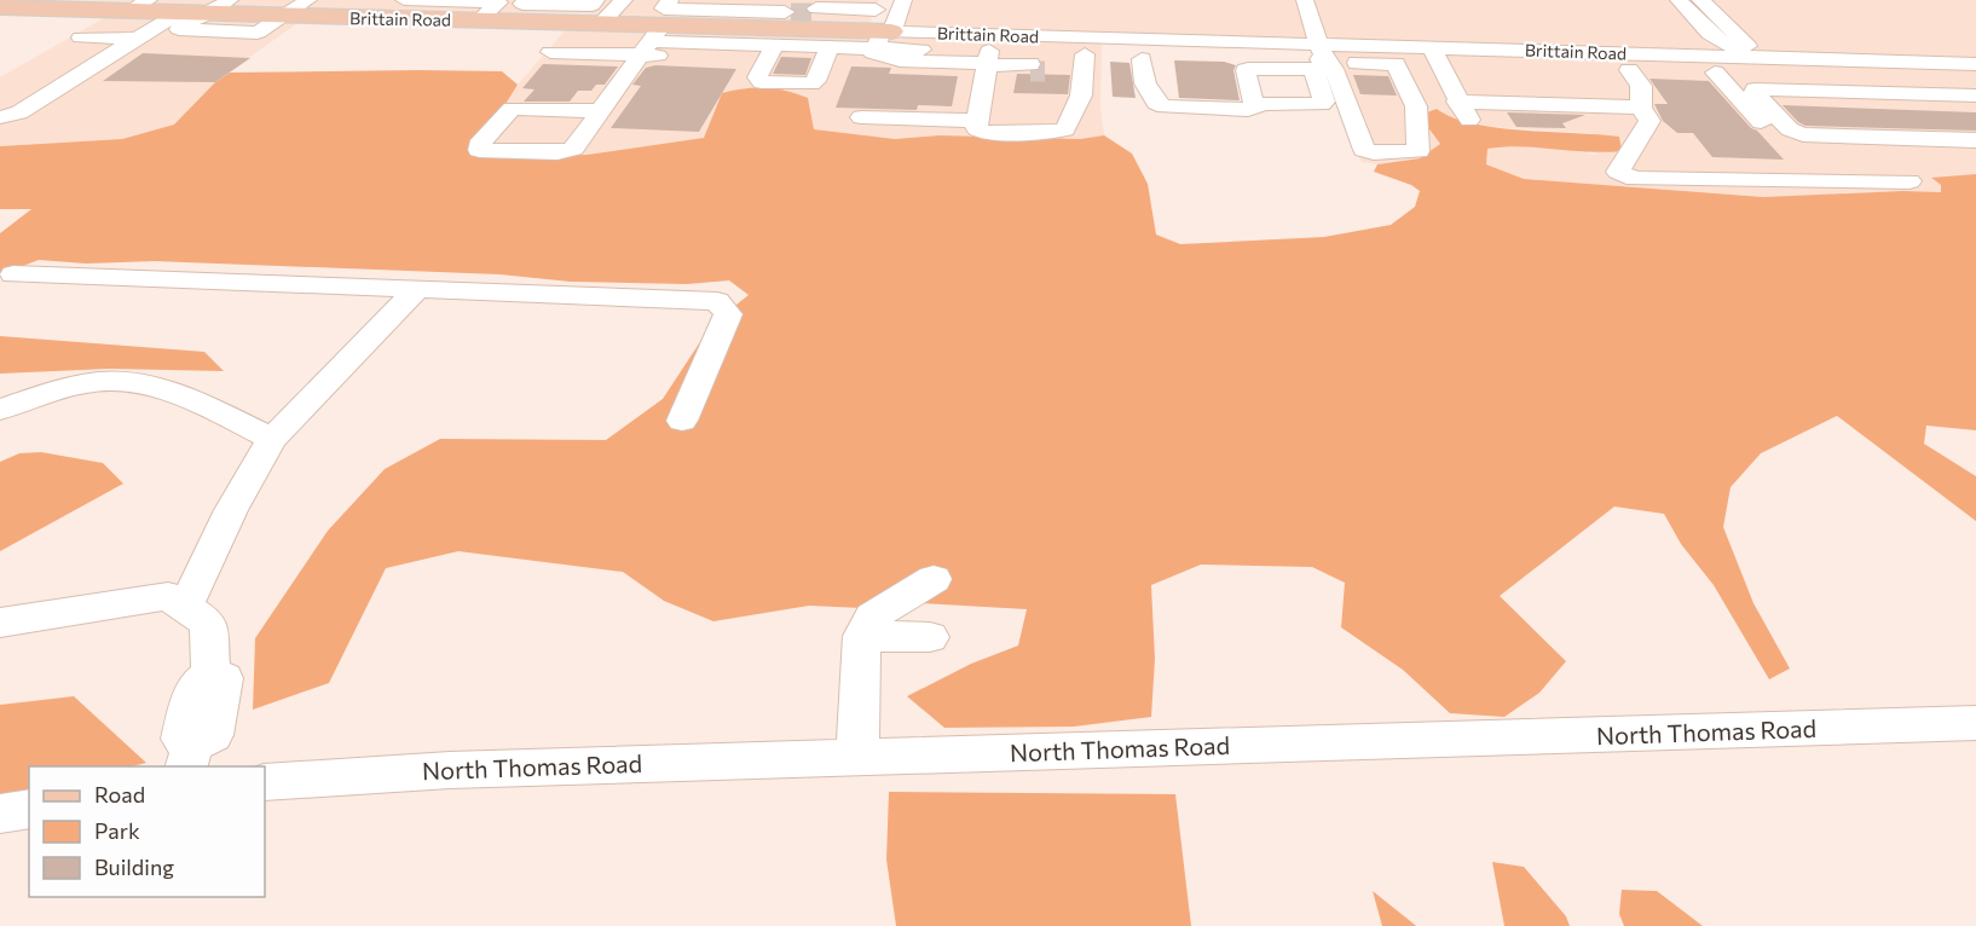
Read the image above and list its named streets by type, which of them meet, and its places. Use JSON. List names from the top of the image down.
{
  "streets": {
    "main road": ["Brittain Road"],
    "street": ["North Thomas Road"]
  },
  "legend": ["Road", "Park", "Building"]
}
